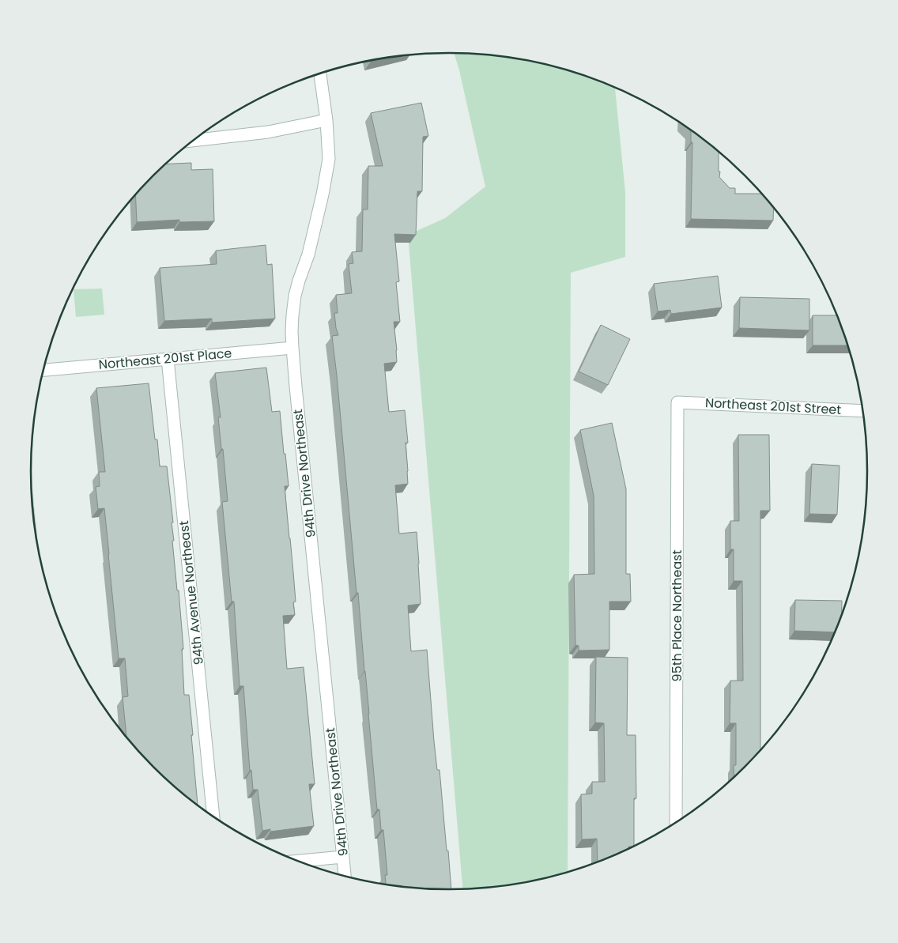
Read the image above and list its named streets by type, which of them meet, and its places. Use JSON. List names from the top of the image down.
{
  "streets": {
    "street": [
      "Northeast 201st Place",
      "Northeast 201st Street",
      "94th Drive Northeast",
      "94th Avenue Northeast",
      "95th Place Northeast"
    ]
  },
  "crossings": [
    ["Northeast 201st Place", "94th Drive Northeast"],
    ["Northeast 201st Place", "94th Avenue Northeast"],
    ["Northeast 201st Street", "95th Place Northeast"]
  ]
}
